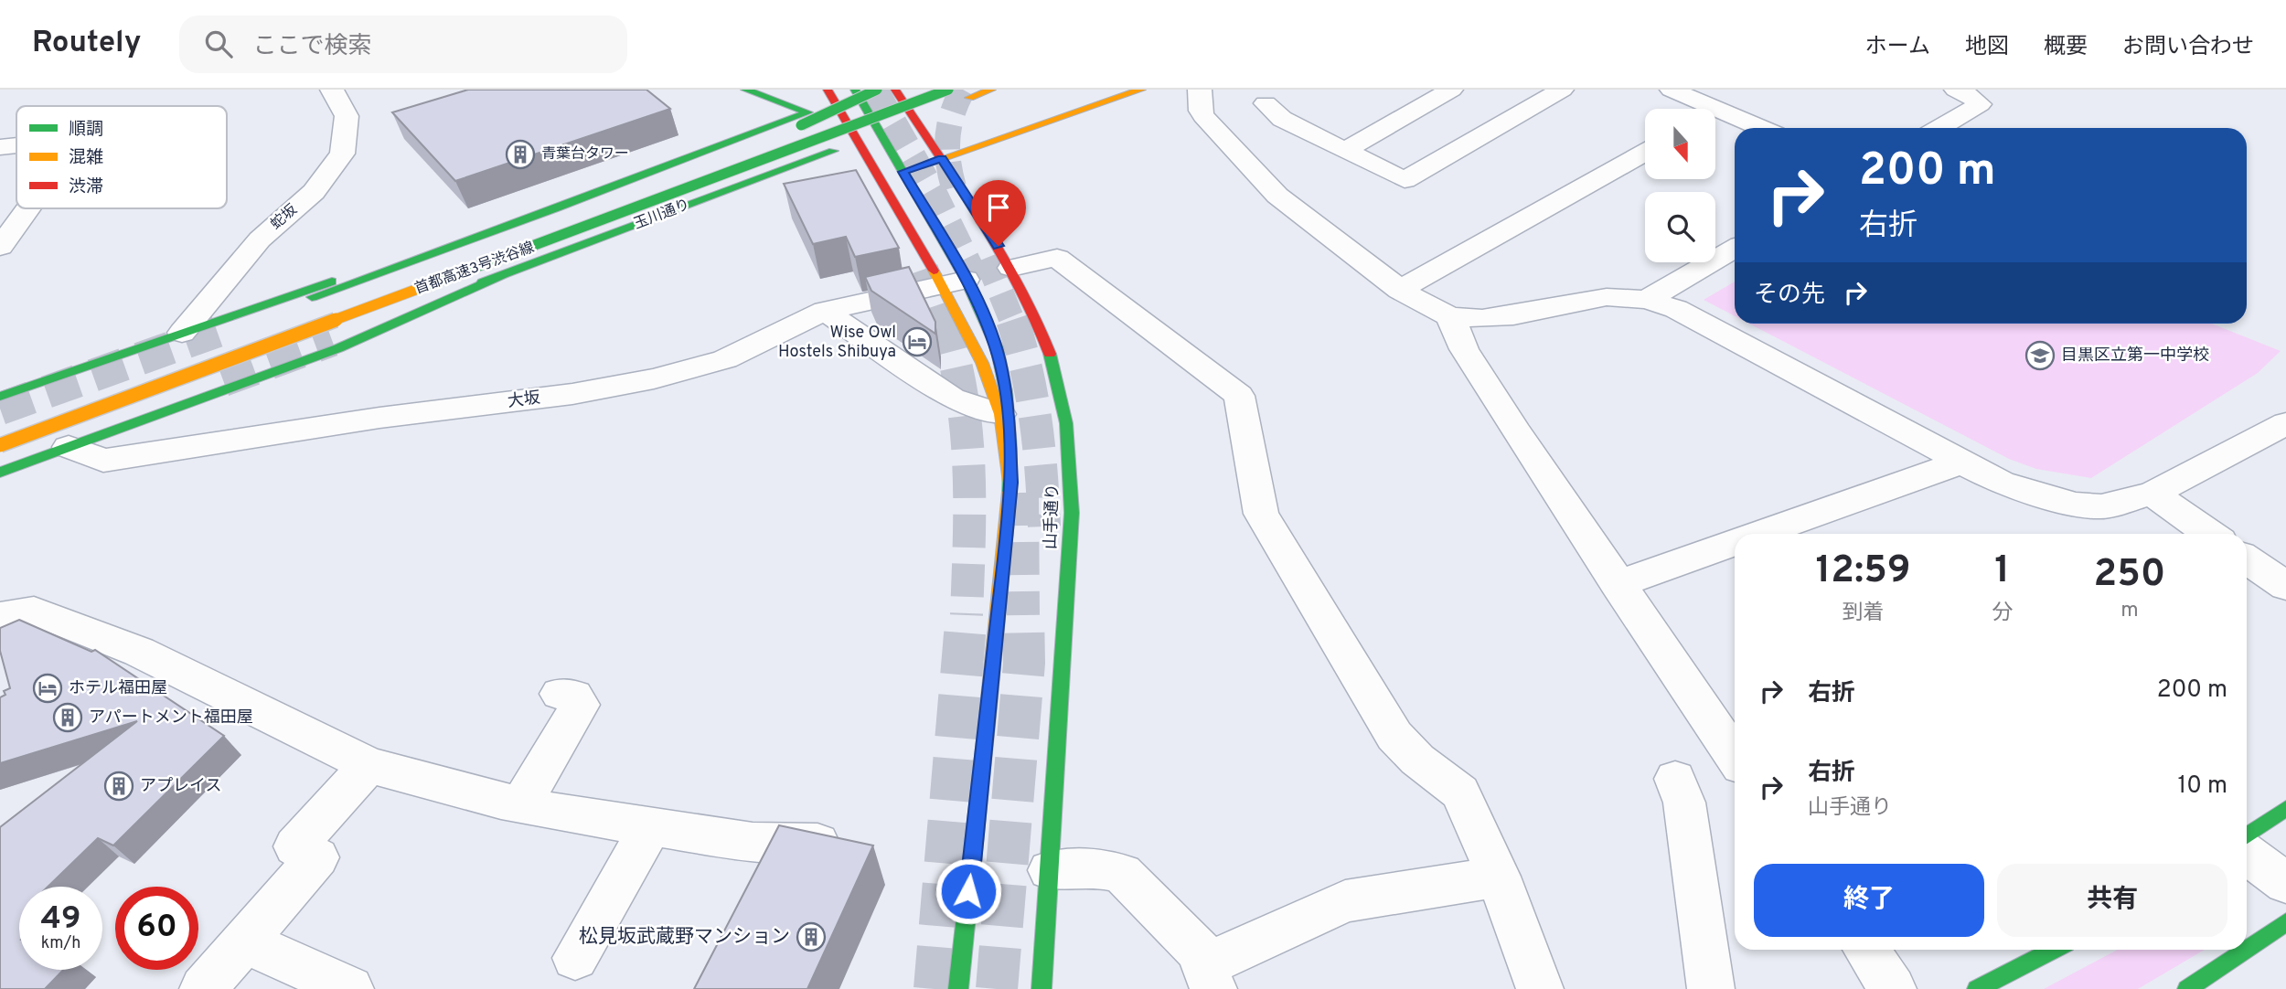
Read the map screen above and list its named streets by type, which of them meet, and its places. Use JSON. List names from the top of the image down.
{
  "streets": {
    "main road": ["玉川通り", "首都高速3号渋谷線", "山手通り"],
    "street": ["蛇坂", "大坂"]
  },
  "crossings": [
    ["玉川通り", "山手通り"]
  ],
  "places": {
    "building": [
      "青葉台タワー",
      "アパートメント福田屋",
      "アプレイス",
      "松見坂武蔵野マンション"
    ],
    "hotel": ["Wise Owl Hostels Shibuya", "ホテル福田屋"],
    "school or university": ["目黒区立第一中学校"]
  },
  "legend": ["順調", "混雑", "渋滞"],
  "north": "bottom",
  "page": {
    "header": "Routely",
    "search": "ここで検索",
    "nav": [
      "ホーム",
      "地図",
      "概要",
      "お問い合わせ"
    ],
    "turn": ["200 m", "右折"],
    "then": "その先",
    "eta": [
      "12:59",
      "到着",
      "1",
      "分",
      "250",
      "m"
    ],
    "list": [
      {
        "name": "右折",
        "value": "200 m"
      },
      {
        "name": "右折",
        "note": "山手通り",
        "value": "10 m"
      }
    ],
    "buttons": ["終了", "共有"],
    "speed": "49 km/h",
    "limit": "60"
  }
}
